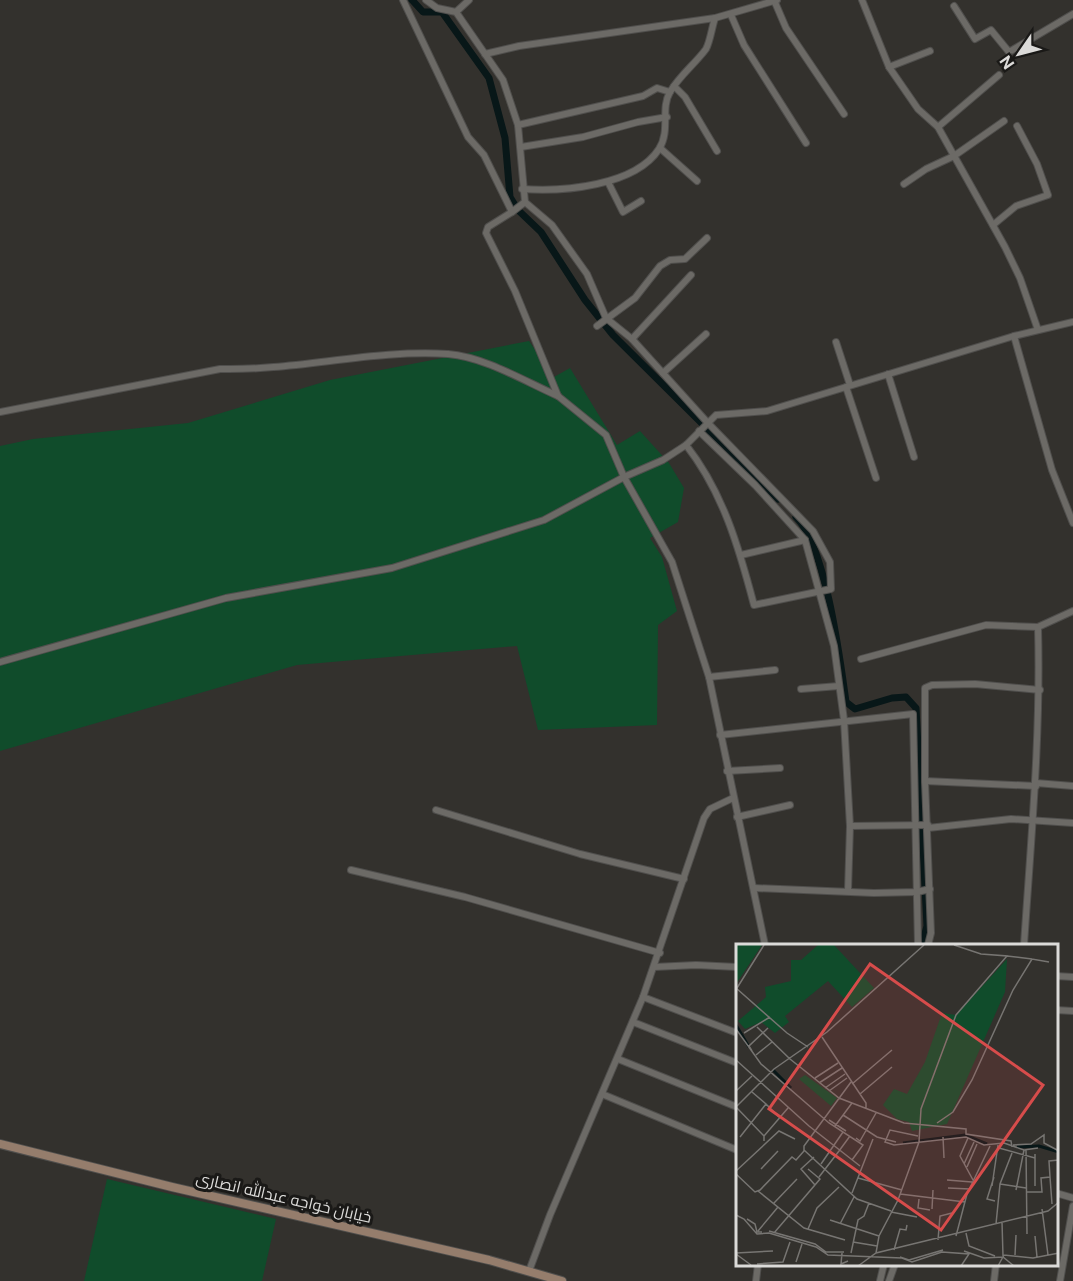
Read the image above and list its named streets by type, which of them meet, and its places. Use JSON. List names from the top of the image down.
{
  "streets": {
    "street": ["خیابان خواجه عبدالله انصاری"]
  },
  "north": "bottom left"
}
